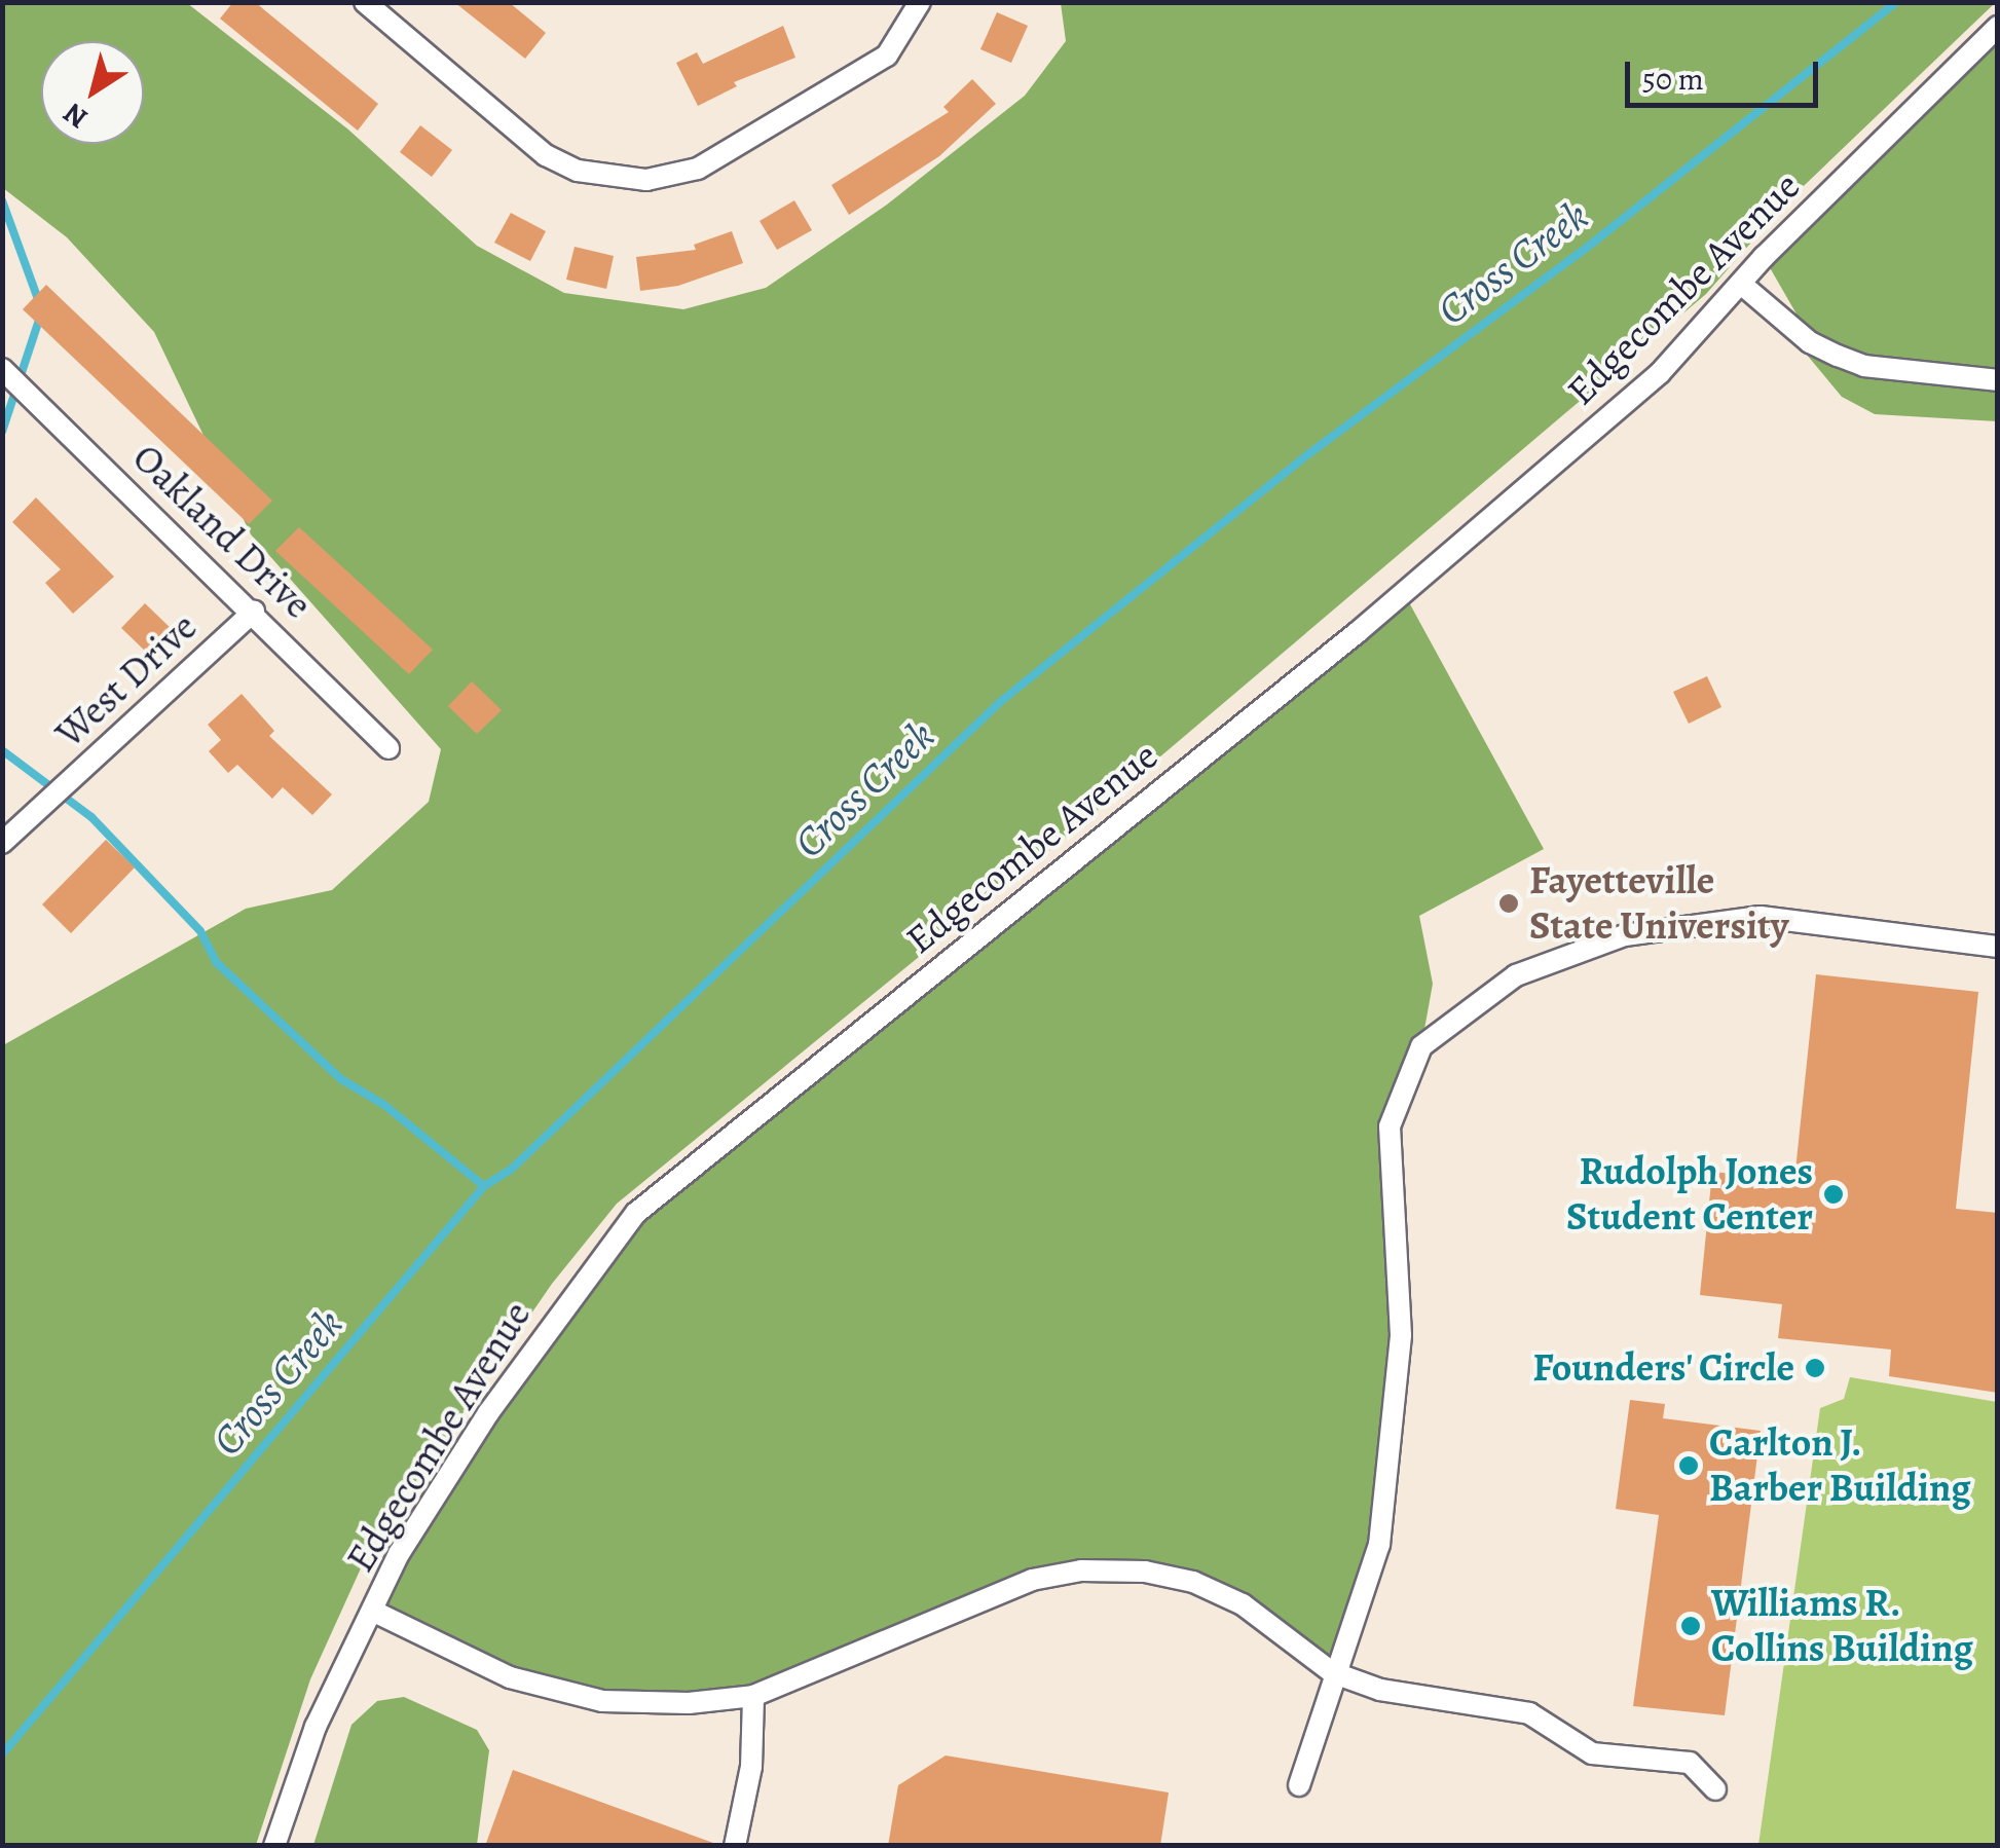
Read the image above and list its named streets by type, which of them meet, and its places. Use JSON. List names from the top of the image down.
{
  "streets": {
    "street": ["Edgecombe Avenue", "Oakland Drive", "West Drive"]
  },
  "crossings": [
    ["Oakland Drive", "West Drive"]
  ],
  "water": ["Cross Creek"],
  "places": [
    "Fayetteville State University",
    "Rudolph Jones Student Center",
    "Founders' Circle",
    "Carlton J. Barber Building",
    "Williams R. Collins Building"
  ],
  "scale_bar": "50 m",
  "north": "bottom left"
}
